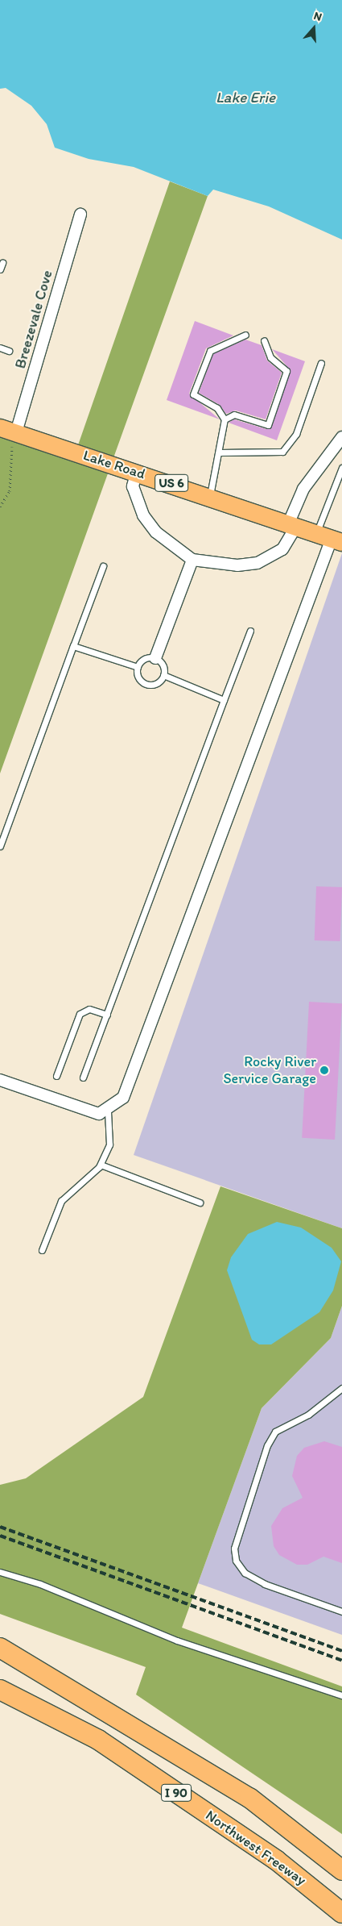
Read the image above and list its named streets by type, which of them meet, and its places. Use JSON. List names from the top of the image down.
{
  "streets": {
    "highway": ["I 90", "Northwest Freeway"],
    "main road": ["Lake Road", "US 6"],
    "street": ["Breezevale Cove"]
  },
  "crossings": [
    ["Breezevale Cove", "Lake Road"]
  ],
  "water": ["Lake Erie"],
  "places": ["Rocky River Service Garage"],
  "north": "top"
}
